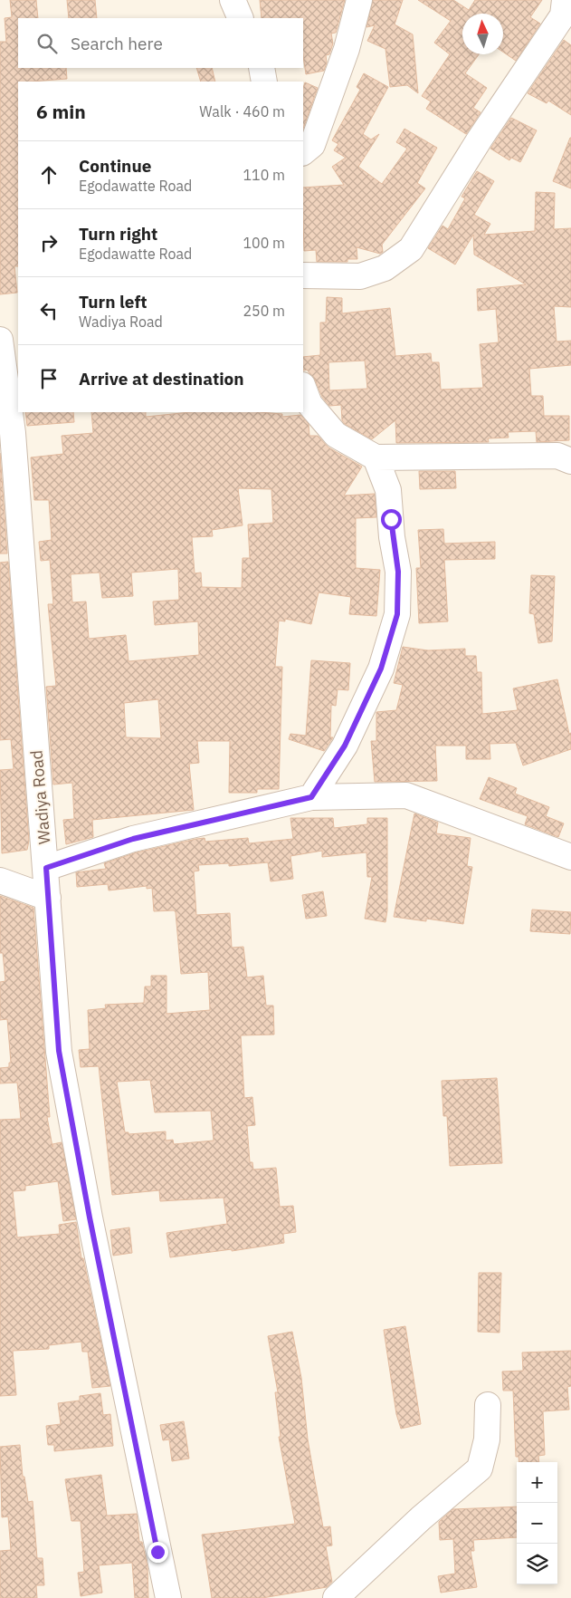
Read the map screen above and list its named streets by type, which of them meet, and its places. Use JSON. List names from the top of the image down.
{
  "streets": {
    "street": ["Wadiya Road"]
  },
  "north": "top",
  "page": {
    "search": "Search here",
    "heading": ["6 min", "Walk · 460 m"],
    "list": [
      ["Continue", "Egodawatte Road", "110 m"],
      ["Turn right", "Egodawatte Road", "100 m"],
      ["Turn left", "Wadiya Road", "250 m"],
      "Arrive at destination"
    ],
    "map_buttons": ["+", "−"]
  }
}
